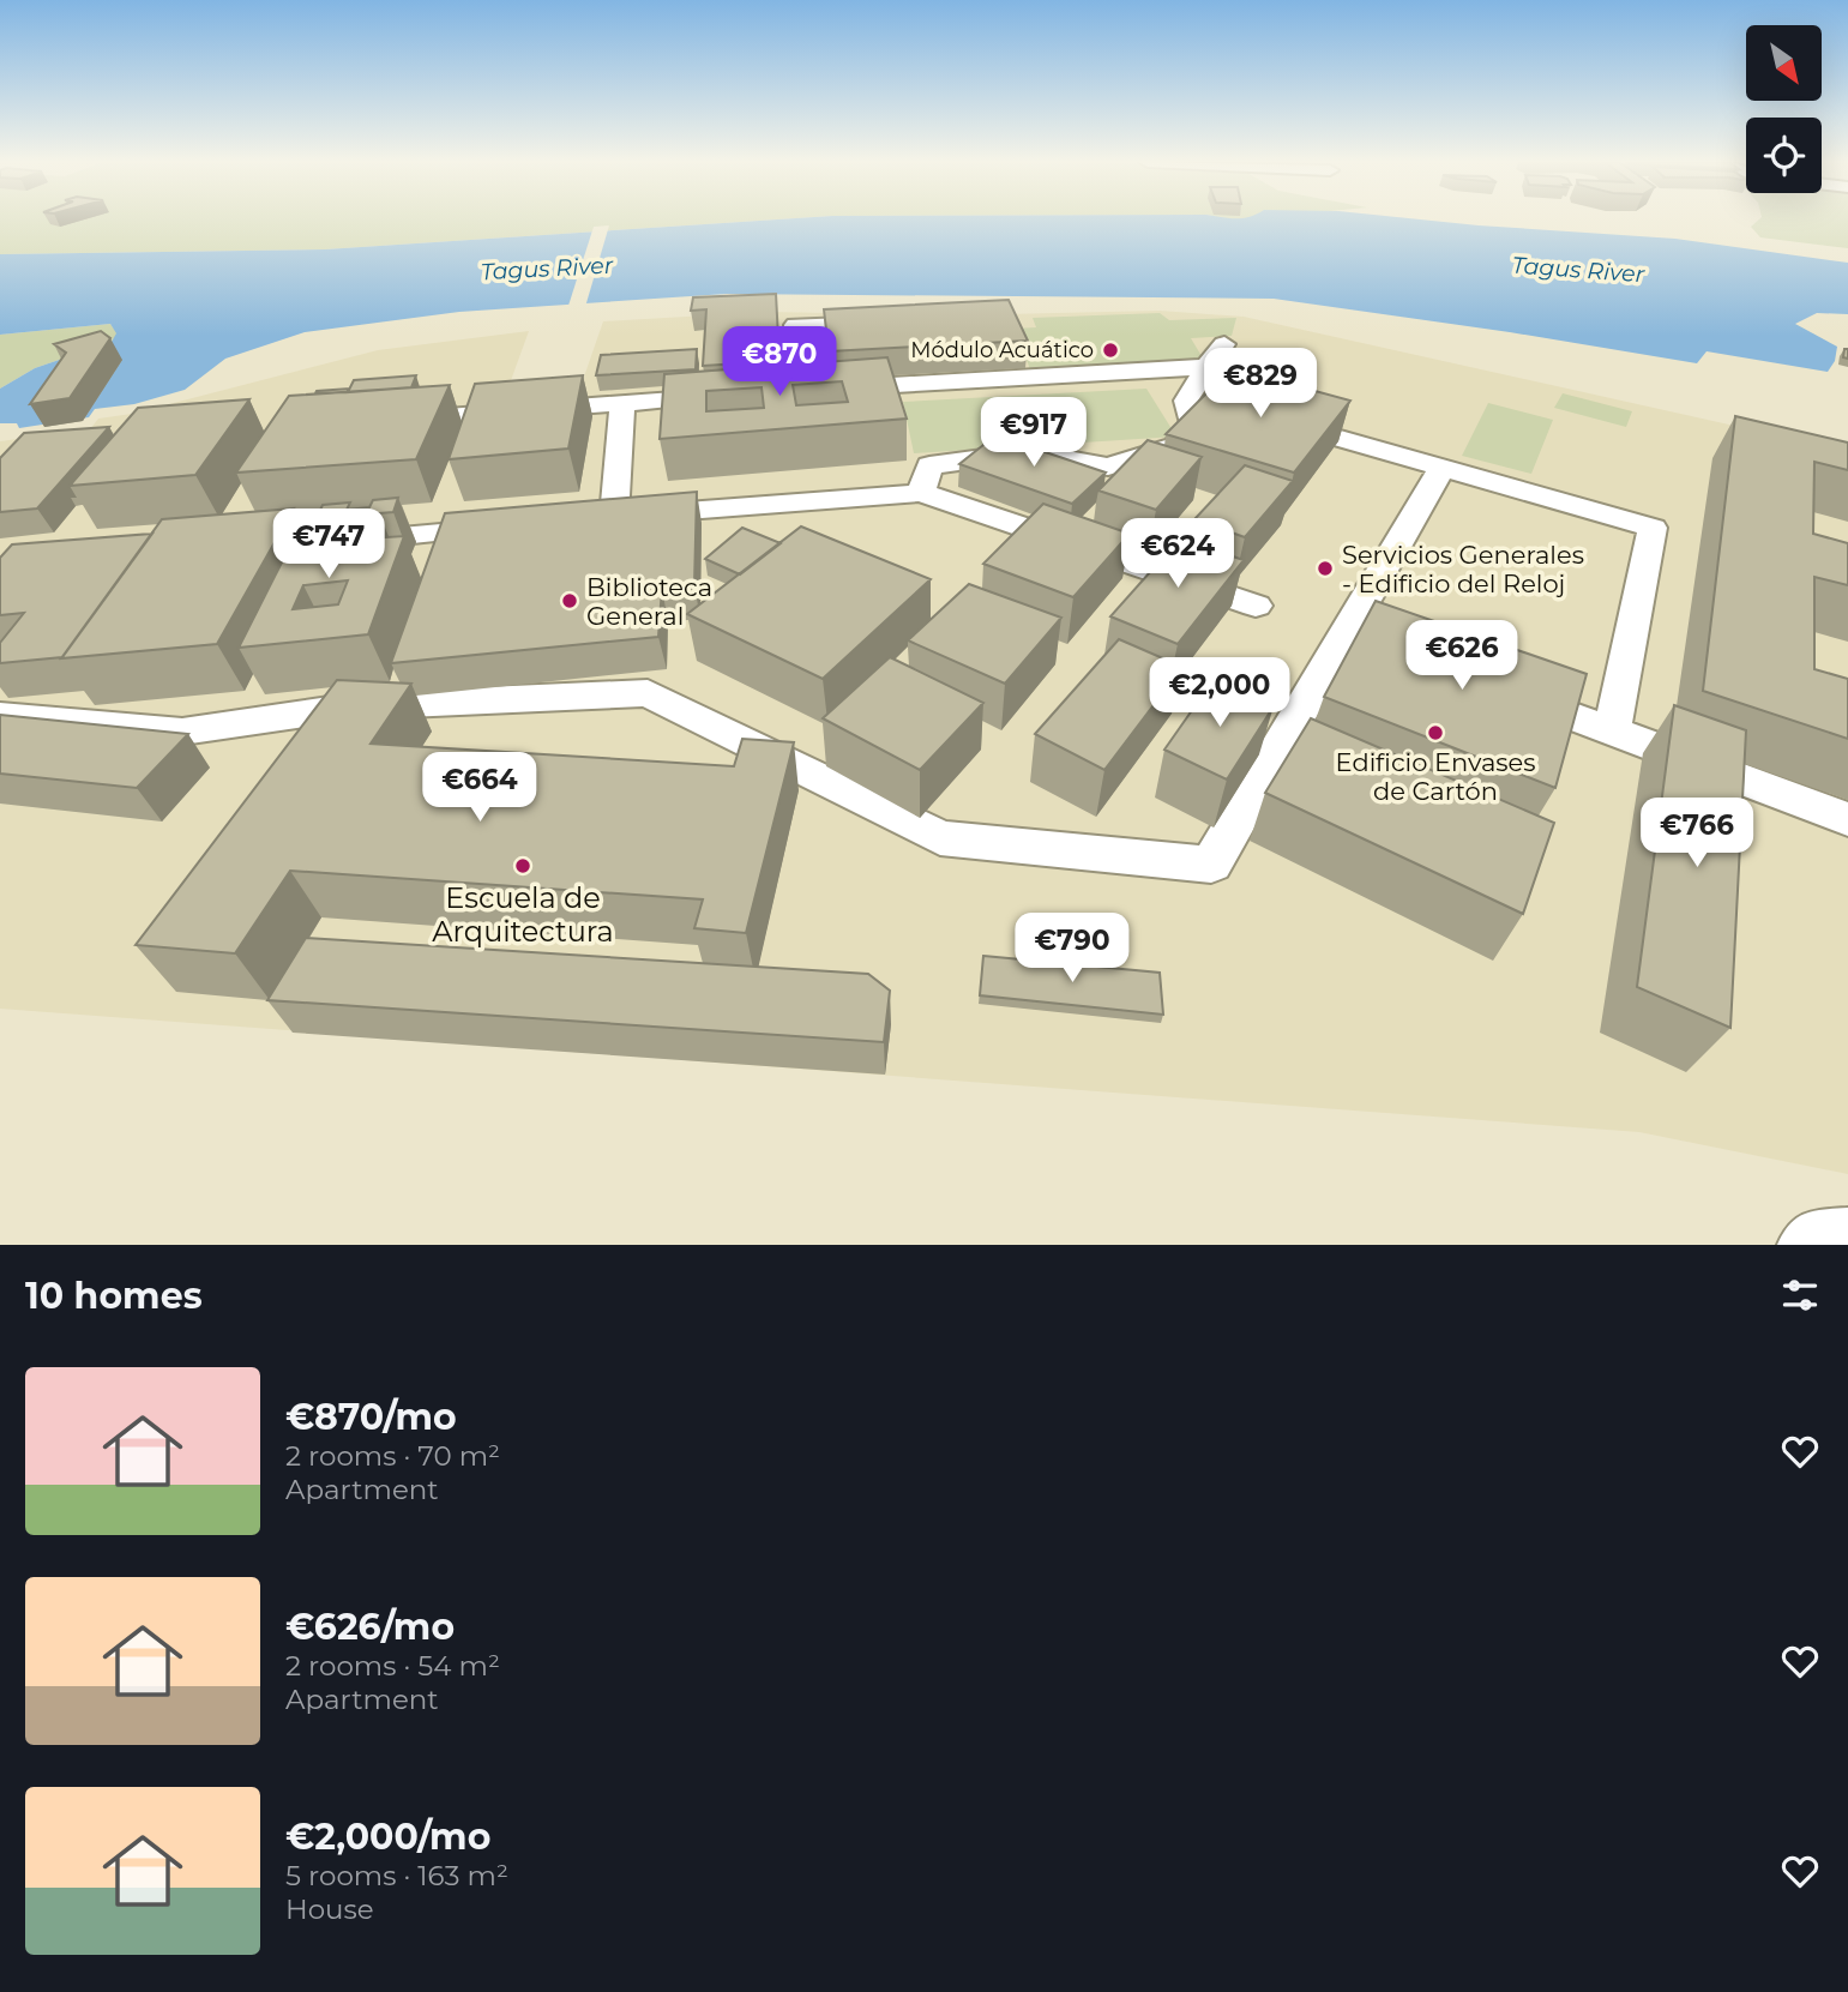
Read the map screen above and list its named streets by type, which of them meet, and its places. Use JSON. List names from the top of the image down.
{
  "water": ["Tagus River"],
  "places": [
    "Módulo Acuático",
    "Servicios Generales - Edificio del Reloj",
    "Biblioteca General",
    "Edificio Envases de Cartón",
    "Escuela de Arquitectura"
  ],
  "north": "bottom right",
  "page": {
    "price": [
      "€870",
      "€829",
      "€917",
      "€747",
      "€624",
      "€626",
      "€2,000",
      "€664",
      "€766",
      "€790"
    ],
    "heading": "10 homes",
    "list": [
      {
        "name": "€870/mo",
        "note": "2 rooms · 70 m² · Apartment"
      },
      {
        "name": "€626/mo",
        "note": "2 rooms · 54 m² · Apartment"
      },
      {
        "name": "€2,000/mo",
        "note": "5 rooms · 163 m² · House"
      }
    ]
  }
}
